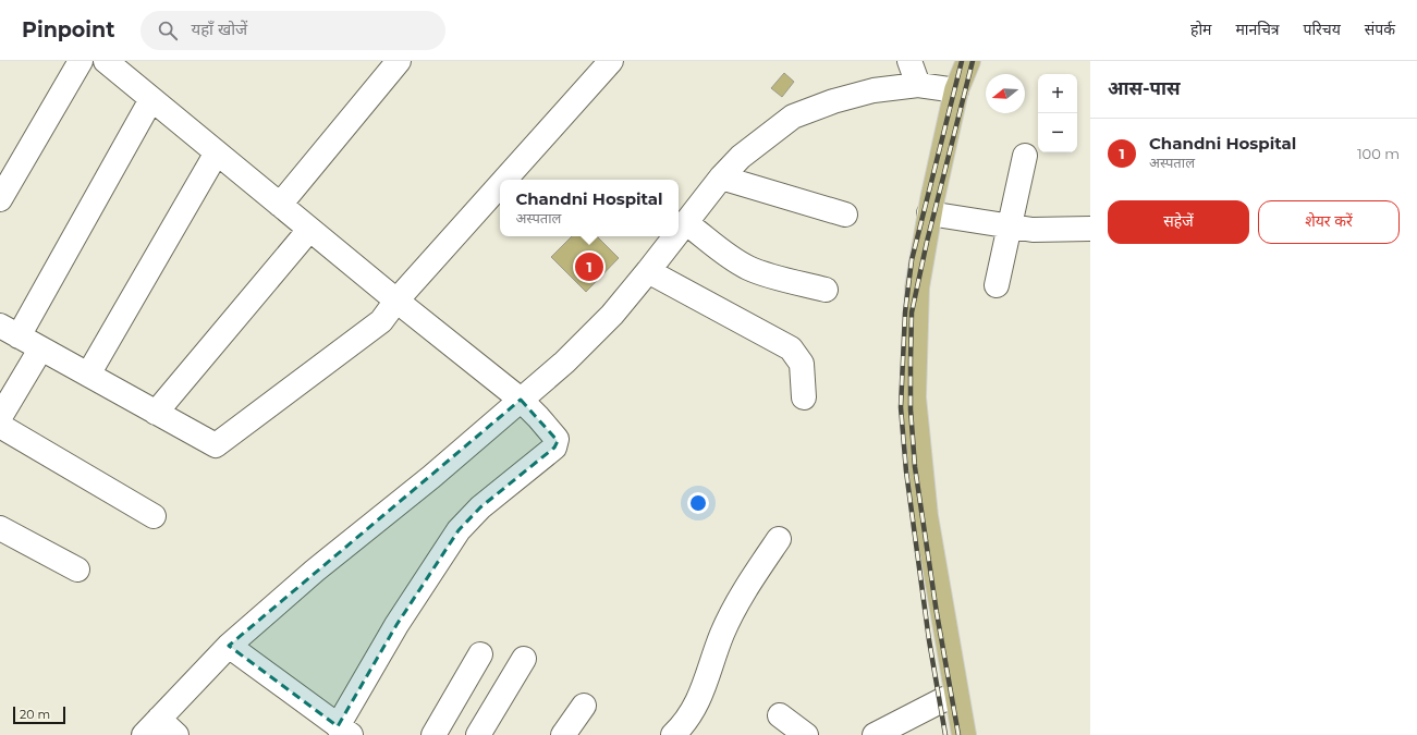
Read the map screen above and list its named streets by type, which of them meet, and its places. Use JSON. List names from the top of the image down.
{
  "scale_bar": "20 m",
  "north": "left",
  "page": {
    "header": "Pinpoint",
    "search": "यहाँ खोजें",
    "nav": [
      "होम",
      "मानचित्र",
      "परिचय",
      "संपर्क"
    ],
    "heading": "आस-पास",
    "map_buttons": ["+", "−"],
    "list": [
      {
        "mark": "1",
        "name": "Chandni Hospital",
        "note": "अस्पताल",
        "value": "100 m"
      }
    ],
    "popup": ["Chandni Hospital", "अस्पताल"],
    "buttons": ["सहेजें", "शेयर करें"],
    "pins": "1",
    "scale": "20 m"
  }
}
